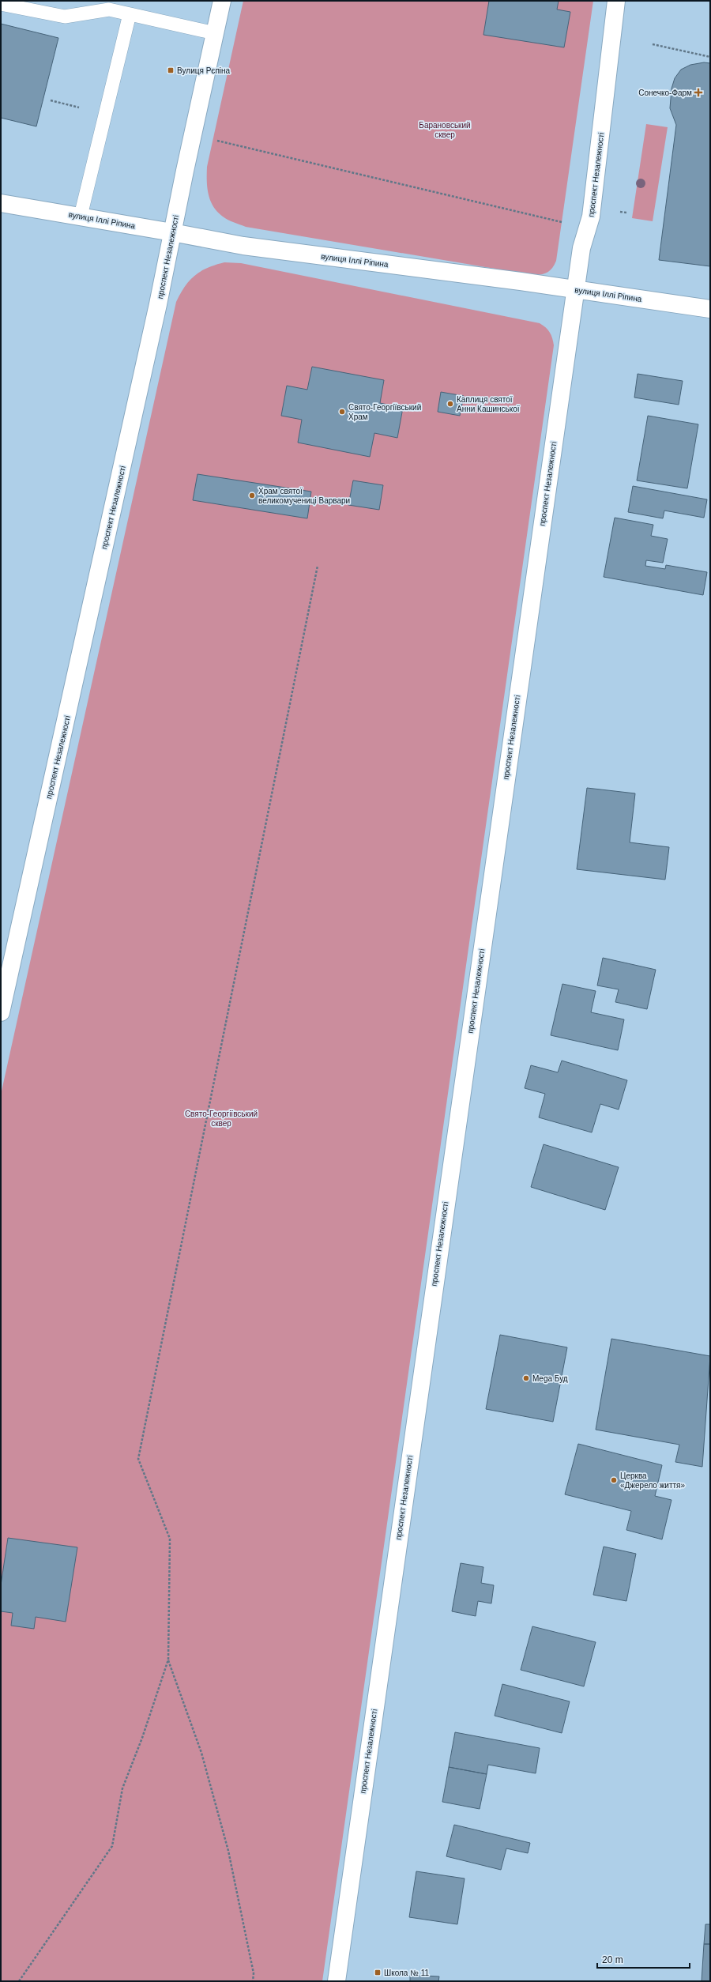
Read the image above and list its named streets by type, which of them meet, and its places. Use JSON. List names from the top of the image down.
{
  "streets": {
    "main road": ["проспект Незалежності", "вулиця Іллі Ріпина"]
  },
  "crossings": [
    ["проспект Незалежності", "вулиця Іллі Ріпина"]
  ],
  "parks": ["Барановський сквер", "Свято-Георгіївський сквер"],
  "places": {
    "transit": ["Вулиця Рєпіна", "Школа № 11"],
    "health": ["Сонечко-Фарм"],
    "other": [
      "Каплиця cвятої Анни Кашинської",
      "Свято-Георгіївський Храм",
      "Храм святої великомучениці Варвари",
      "Mega Буд",
      "Церква «Джерело життя»"
    ]
  },
  "scale_bar": "20 m"
}
